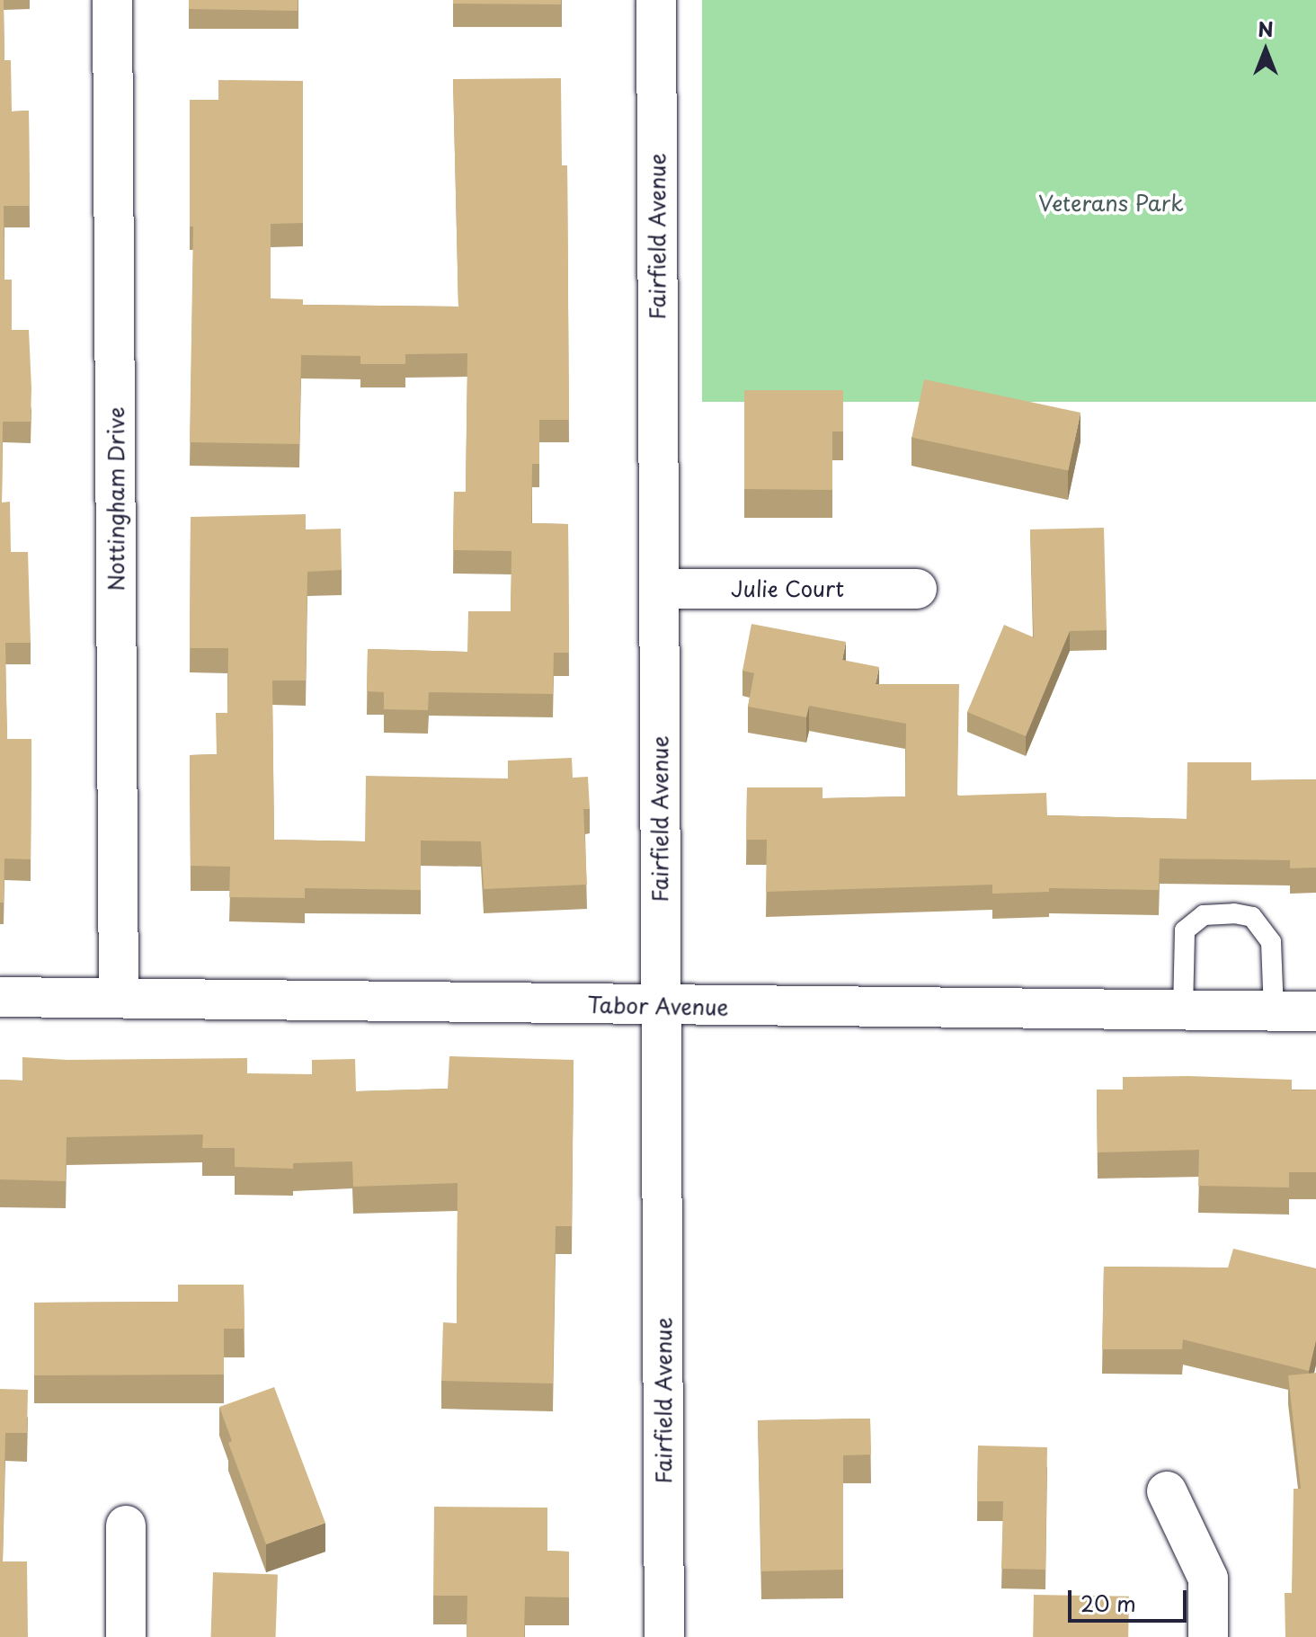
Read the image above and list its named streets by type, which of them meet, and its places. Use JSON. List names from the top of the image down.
{
  "streets": {
    "street": [
      "Fairfield Avenue",
      "Nottingham Drive",
      "Julie Court",
      "Tabor Avenue"
    ]
  },
  "crossings": [
    ["Fairfield Avenue", "Julie Court"],
    ["Fairfield Avenue", "Tabor Avenue"],
    ["Nottingham Drive", "Tabor Avenue"]
  ],
  "parks": ["Veterans Park"],
  "scale_bar": "20 m",
  "north": "top"
}
